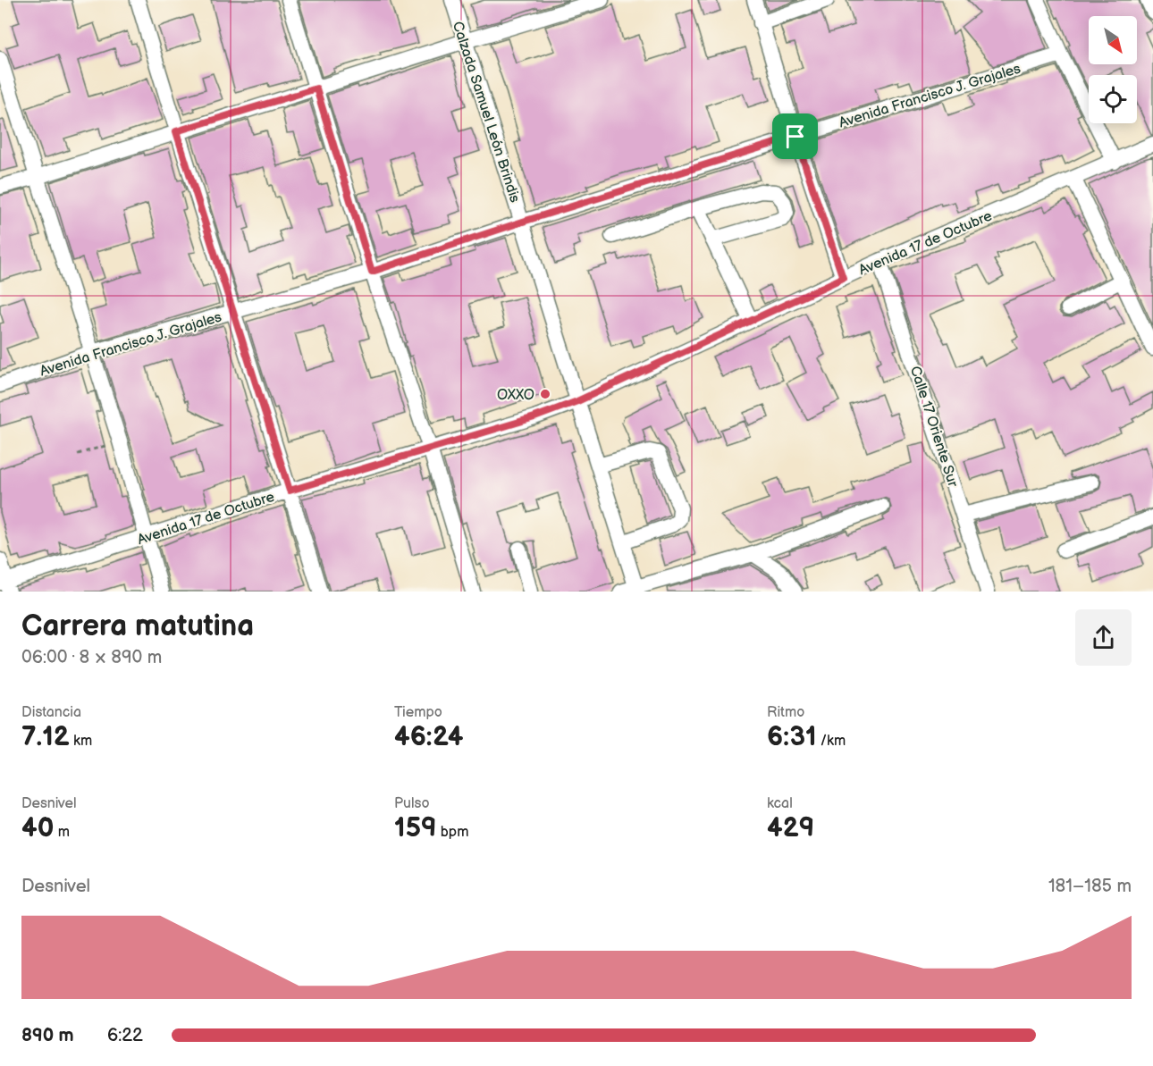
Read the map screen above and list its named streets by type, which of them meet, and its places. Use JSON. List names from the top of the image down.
{
  "streets": {
    "street": [
      "Avenida Francisco J. Grajales",
      "Calzada Samuel León Brindis",
      "Avenida 17 de Octubre",
      "Calle 17 Oriente Sur"
    ]
  },
  "crossings": [
    ["Avenida Francisco J. Grajales", "Calzada Samuel León Brindis"],
    ["Calzada Samuel León Brindis", "Avenida 17 de Octubre"],
    ["Avenida 17 de Octubre", "Calle 17 Oriente Sur"]
  ],
  "places": ["OXXO"],
  "north": "bottom right",
  "page": {
    "heading": ["Carrera matutina", "06:00 · 8 × 890 m"],
    "stats": [
      ["Distancia", "7.12 km"],
      ["Tiempo", "46:24"],
      ["Ritmo", "6:31 /km"],
      ["Desnivel", "40 m"],
      ["Pulso", "159 bpm"],
      ["kcal", "429"]
    ],
    "chart": ["Desnivel", "181–185 m"],
    "list": [
      {
        "name": "890 m",
        "note": "6:22"
      }
    ]
  }
}
